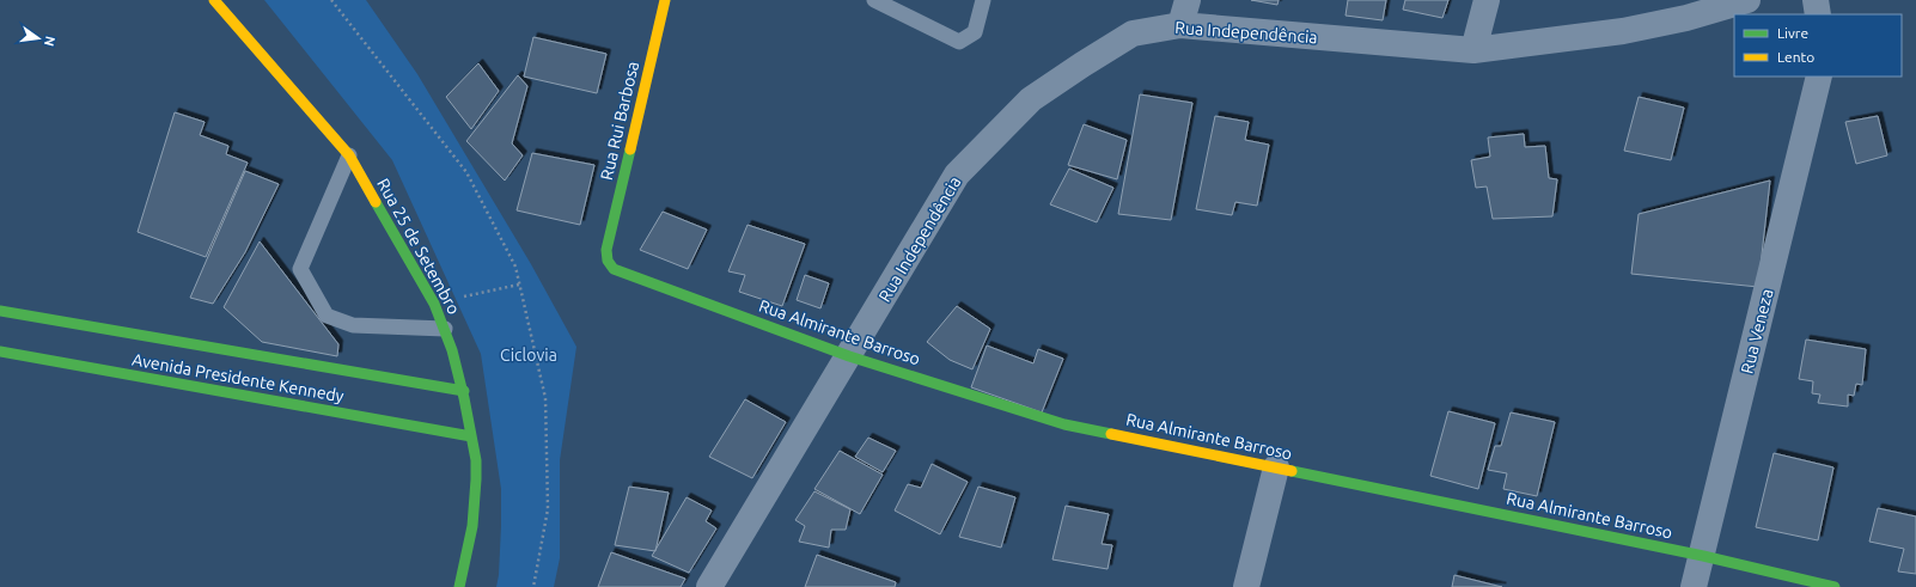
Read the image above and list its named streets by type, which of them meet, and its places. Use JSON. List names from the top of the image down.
{
  "streets": {
    "street": [
      "Rua Independência",
      "Rua Rui Barbosa",
      "Rua 25 de Setembro",
      "Rua Veneza",
      "Rua Almirante Barroso",
      "Avenida Presidente Kennedy"
    ]
  },
  "crossings": [
    ["Rua Independência", "Rua Almirante Barroso"],
    ["Rua Rui Barbosa", "Rua Almirante Barroso"],
    ["Rua 25 de Setembro", "Avenida Presidente Kennedy"],
    ["Rua Veneza", "Rua Almirante Barroso"]
  ],
  "parks": ["Ciclovia"],
  "legend": ["Livre", "Lento"],
  "north": "right"
}
